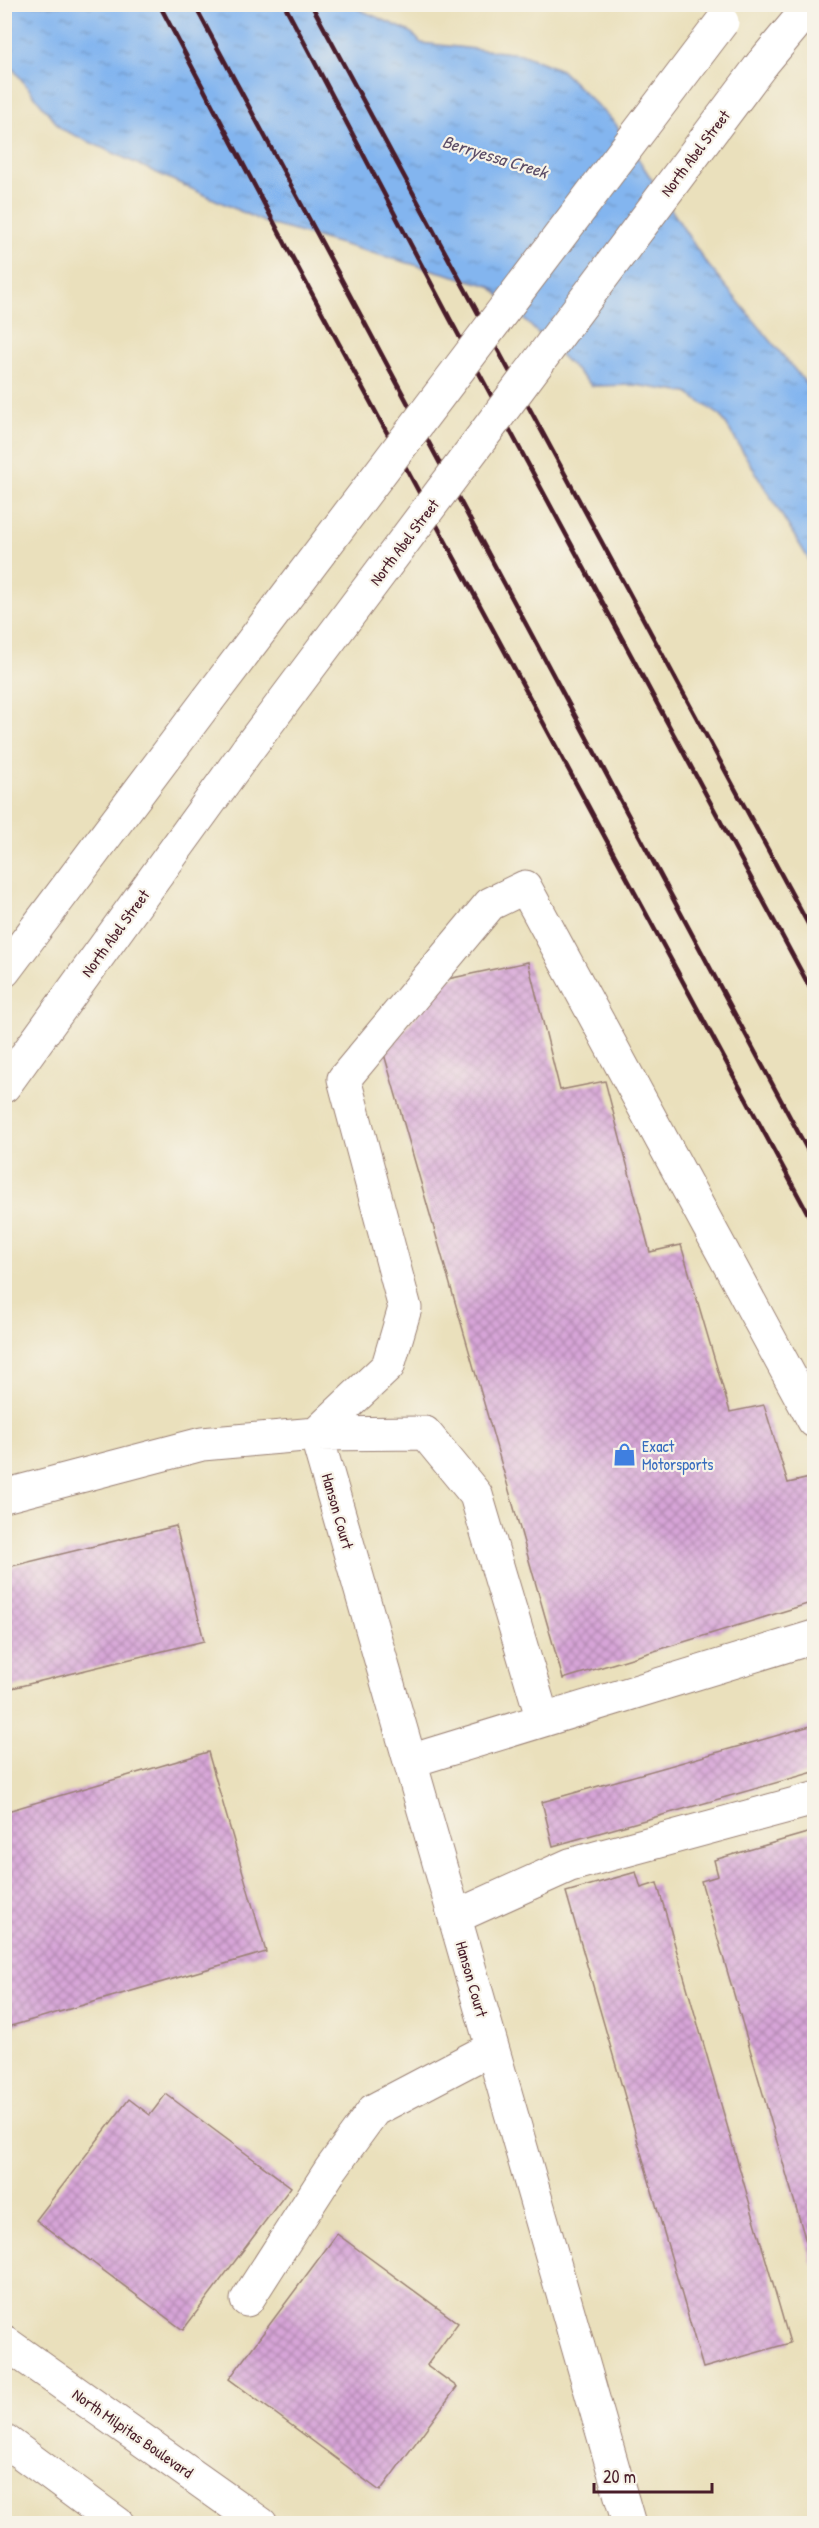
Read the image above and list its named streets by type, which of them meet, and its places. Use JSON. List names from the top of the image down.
{
  "streets": {
    "main road": ["North Abel Street", "Hanson Court", "North Milpitas Boulevard"]
  },
  "water": ["Berryessa Creek"],
  "places": {
    "shop": ["Exact Motorsports"]
  },
  "scale_bar": "20 m"
}
